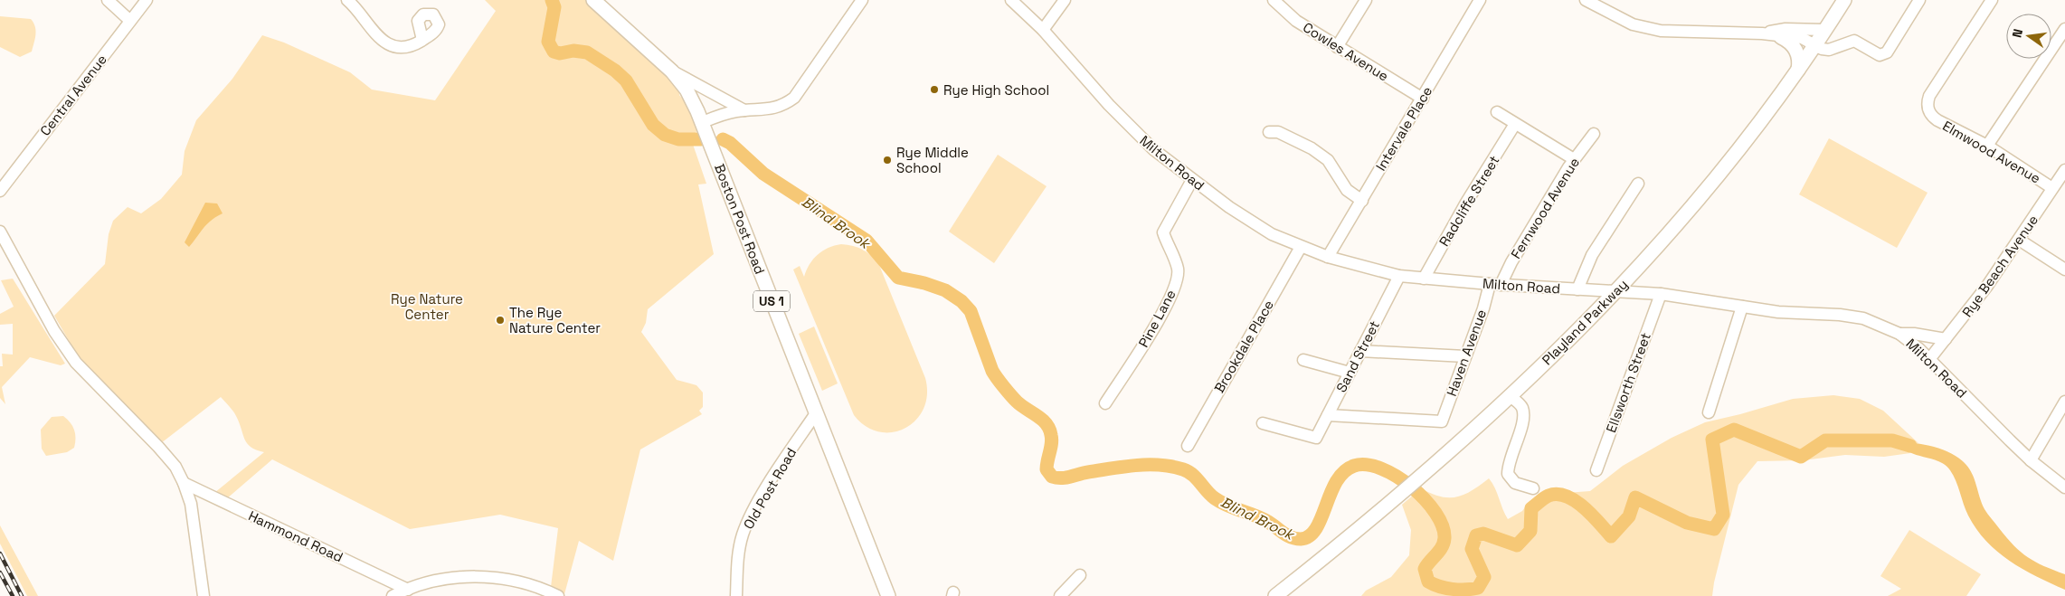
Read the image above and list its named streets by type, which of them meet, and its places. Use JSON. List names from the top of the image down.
{
  "streets": {
    "main road": ["Boston Post Road", "US 1", "Playland Parkway"],
    "street": [
      "Cowles Avenue",
      "Central Avenue",
      "Intervale Place",
      "Elmwood Avenue",
      "Milton Road",
      "Radcliffe Street",
      "Fernwood Avenue",
      "Rye Beach Avenue",
      "Pine Lane",
      "Brookdale Place",
      "Haven Avenue",
      "Sand Street",
      "Ellsworth Street",
      "Old Post Road",
      "Hammond Road"
    ]
  },
  "crossings": [
    ["Cowles Avenue", "Intervale Place"],
    ["Intervale Place", "Milton Road"],
    ["Elmwood Avenue", "Rye Beach Avenue"],
    ["Milton Road", "Radcliffe Street"],
    ["Milton Road", "Fernwood Avenue"],
    ["Milton Road", "Rye Beach Avenue"],
    ["Milton Road", "Pine Lane"],
    ["Milton Road", "Playland Parkway"],
    ["Milton Road", "Brookdale Place"],
    ["Milton Road", "Haven Avenue"],
    ["Milton Road", "Sand Street"],
    ["Milton Road", "Ellsworth Street"],
    ["Fernwood Avenue", "Haven Avenue"],
    ["Boston Post Road", "Old Post Road"],
    ["Haven Avenue", "Sand Street"]
  ],
  "water": ["Blind Brook"],
  "parks": ["Rye Nature Center"],
  "places": ["Rye High School", "Rye Middle School", "The Rye Nature Center"],
  "north": "left"
}
